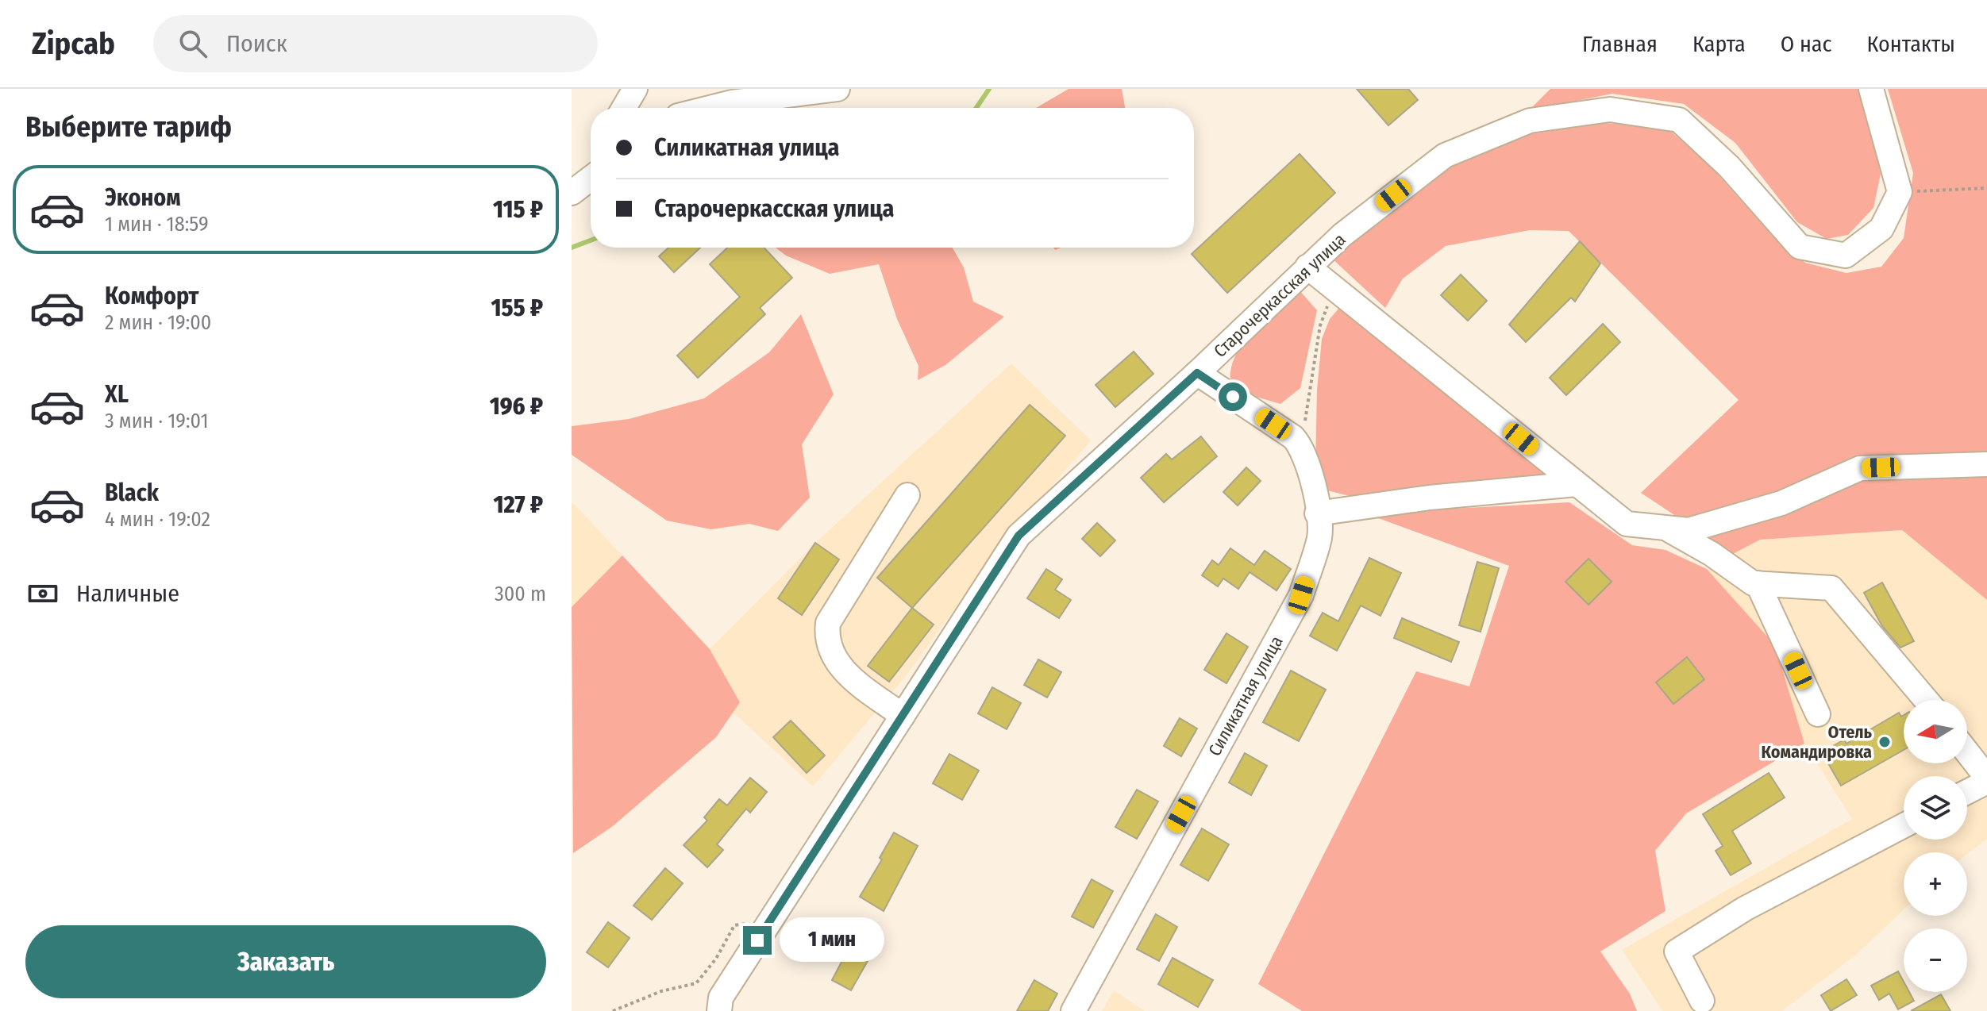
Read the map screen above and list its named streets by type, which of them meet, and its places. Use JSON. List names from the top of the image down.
{
  "streets": {
    "street": ["Старочеркасская улица", "Силикатная улица"]
  },
  "places": ["Отель Командировка"],
  "north": "left",
  "page": {
    "header": "Zipcab",
    "search": "Поиск",
    "nav": [
      "Главная",
      "Карта",
      "О нас",
      "Контакты"
    ],
    "heading": "Выберите тариф",
    "banner": ["Силикатная улица", "Старочеркасская улица"],
    "list": [
      {
        "name": "Эконом",
        "note": "1 мин · 18:59",
        "value": "115 ₽"
      },
      {
        "name": "Комфорт",
        "note": "2 мин · 19:00",
        "value": "155 ₽"
      },
      {
        "name": "XL",
        "note": "3 мин · 19:01",
        "value": "196 ₽"
      },
      {
        "name": "Black",
        "note": "4 мин · 19:02",
        "value": "127 ₽"
      }
    ],
    "pay": ["Наличные", "300 m"],
    "map_buttons": ["+", "−"],
    "buttons": "Заказать",
    "bubble": "1 мин"
  }
}
